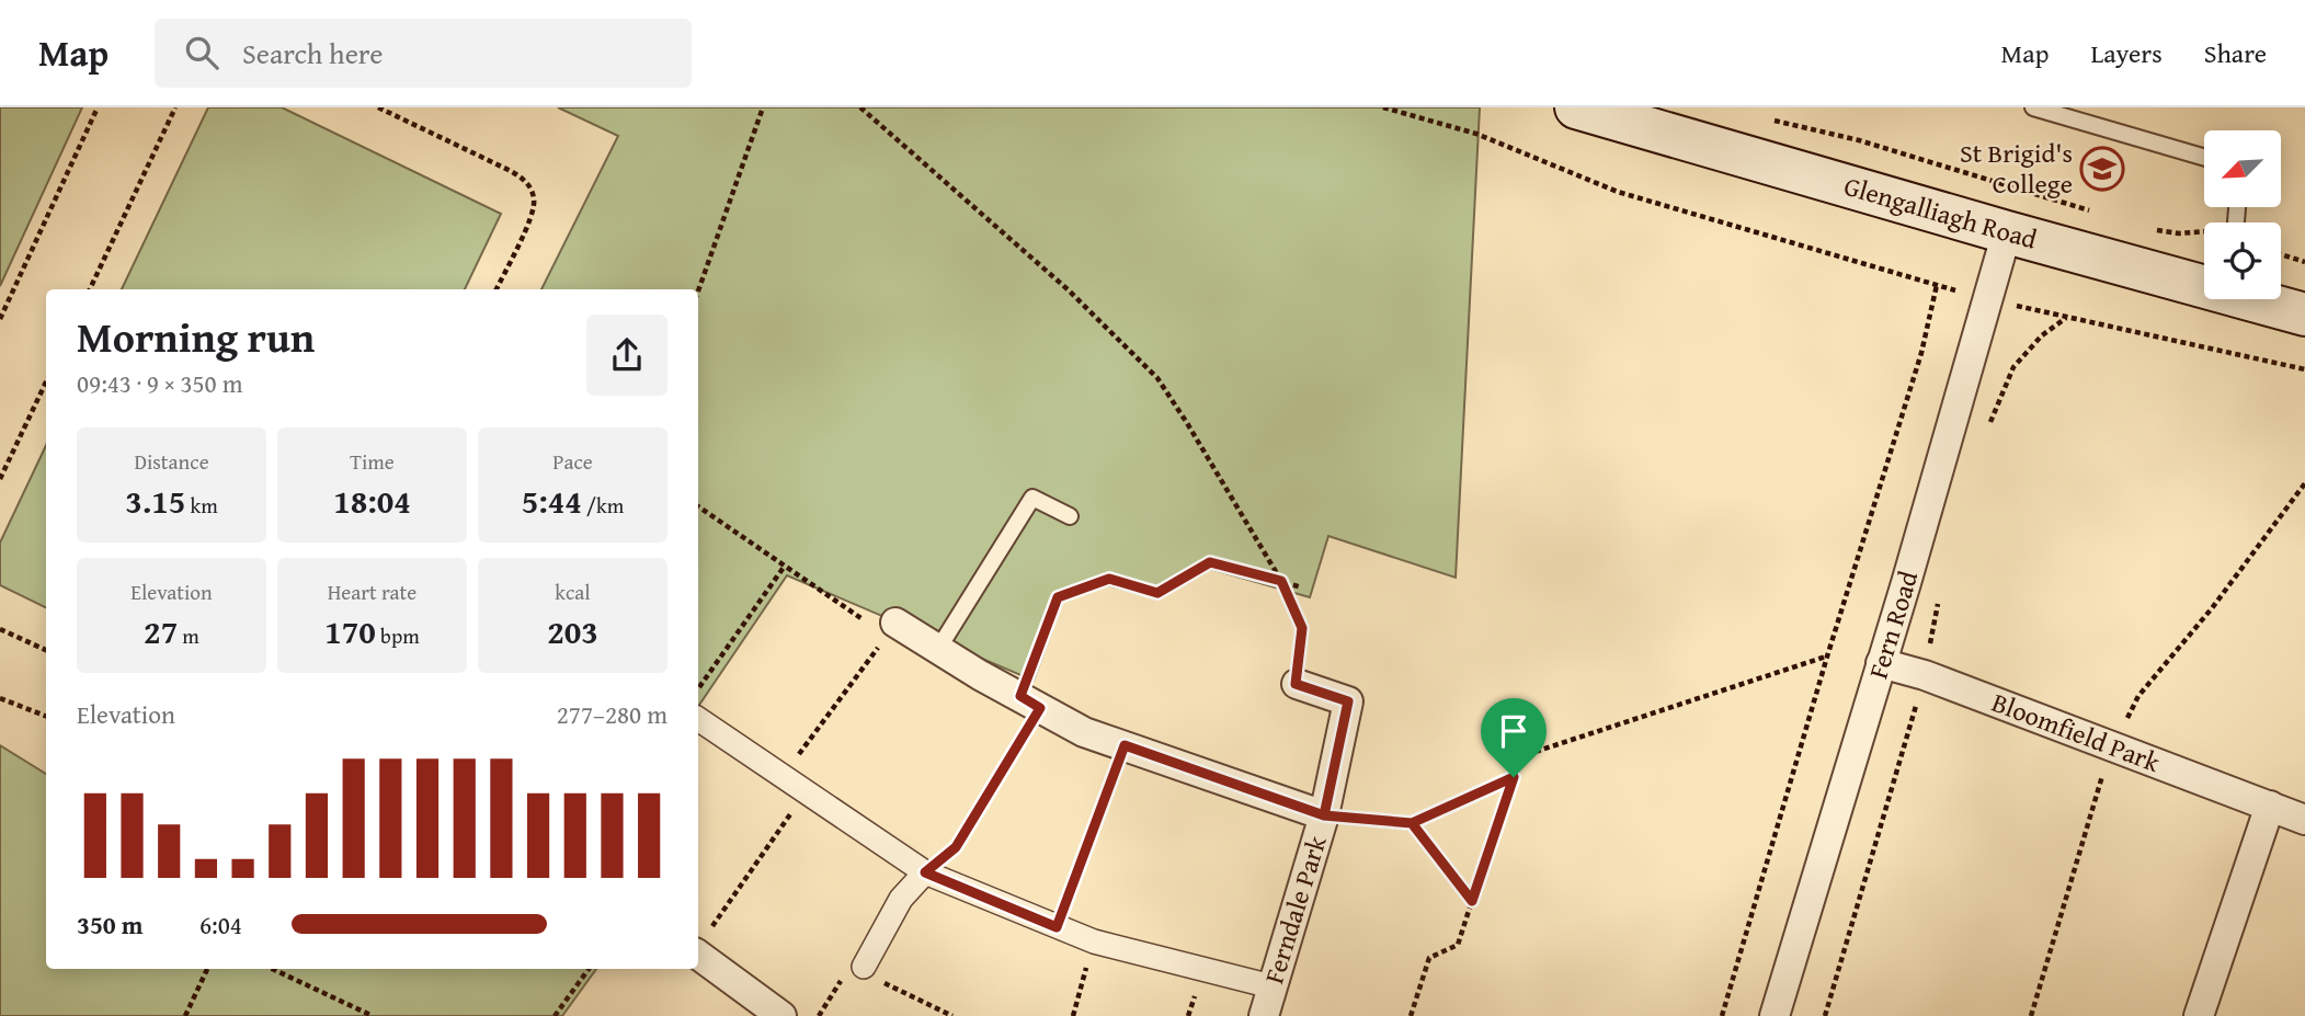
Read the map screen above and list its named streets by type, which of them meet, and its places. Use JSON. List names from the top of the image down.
{
  "streets": {
    "main road": ["Glengalliagh Road"],
    "street": ["Fern Road", "Bloomfield Park", "Ferndale Park"]
  },
  "crossings": [
    ["Glengalliagh Road", "Fern Road"],
    ["Fern Road", "Bloomfield Park"]
  ],
  "places": {
    "school or university": ["St Brigid's College"]
  },
  "north": "bottom left",
  "page": {
    "header": "Map",
    "search": "Search here",
    "nav": ["Map", "Layers", "Share"],
    "heading": ["Morning run", "09:43 · 9 × 350 m"],
    "stats": [
      ["Distance", "3.15 km"],
      ["Time", "18:04"],
      ["Pace", "5:44 /km"],
      ["Elevation", "27 m"],
      ["Heart rate", "170 bpm"],
      ["kcal", "203"]
    ],
    "chart": ["Elevation", "277–280 m"],
    "list": [
      {
        "name": "350 m",
        "note": "6:04"
      }
    ]
  }
}
